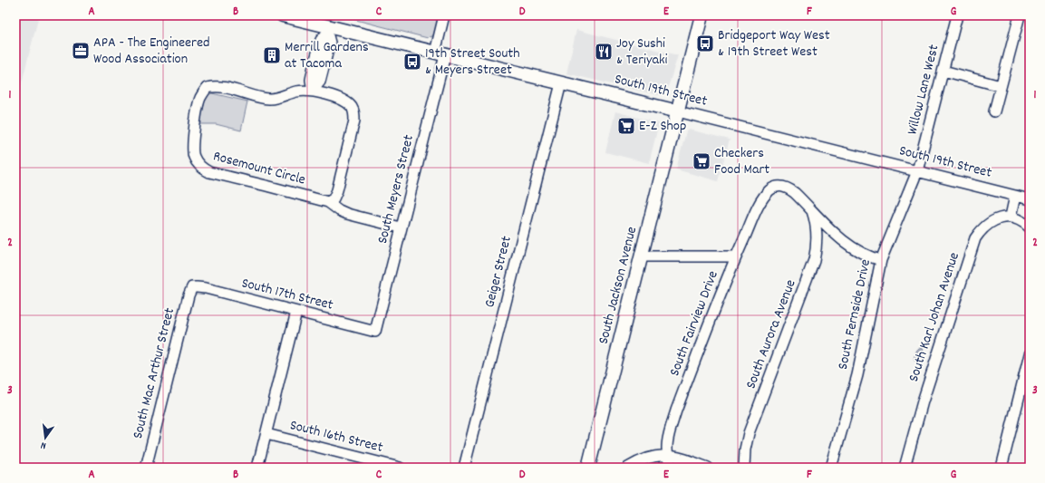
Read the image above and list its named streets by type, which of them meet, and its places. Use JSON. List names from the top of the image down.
{
  "streets": {
    "main road": ["South 19th Street", "South Jackson Avenue"],
    "street": [
      "Willow Lane West",
      "Rosemount Circle",
      "South Meyers Street",
      "Geiger Street",
      "South 17th Street",
      "South Fernside Drive",
      "South Karl Johan Avenue",
      "South Fairview Drive",
      "South Aurora Avenue",
      "South Mac Arthur Street",
      "South 16th Street"
    ]
  },
  "crossings": [
    ["Willow Lane West", "South 19th Street"],
    ["Willow Lane West", "South Fernside Drive"],
    ["South 19th Street", "South Meyers Street"],
    ["South 19th Street", "Geiger Street"],
    ["South 19th Street", "South Jackson Avenue"],
    ["South 19th Street", "South Fernside Drive"],
    ["Rosemount Circle", "South Meyers Street"],
    ["South Meyers Street", "South 17th Street"],
    ["South 17th Street", "South Mac Arthur Street"],
    ["South Fairview Drive", "South Aurora Avenue"]
  ],
  "places": {
    "bus stop": ["Bridgeport Way West & 19th Street West", "19th Street South & Meyers Street"],
    "office": ["APA - The Engineered Wood Association"],
    "restaurant": ["Joy Sushi & Teriyaki"],
    "building": ["Merrill Gardens at Tacoma"],
    "supermarket": ["E-Z Shop", "Checkers Food Mart"]
  },
  "north": "bottom",
  "grid": {
    "columns": [
      "A",
      "B",
      "C",
      "D",
      "E",
      "F",
      "G"
    ],
    "rows": ["1", "2", "3"]
  }
}
